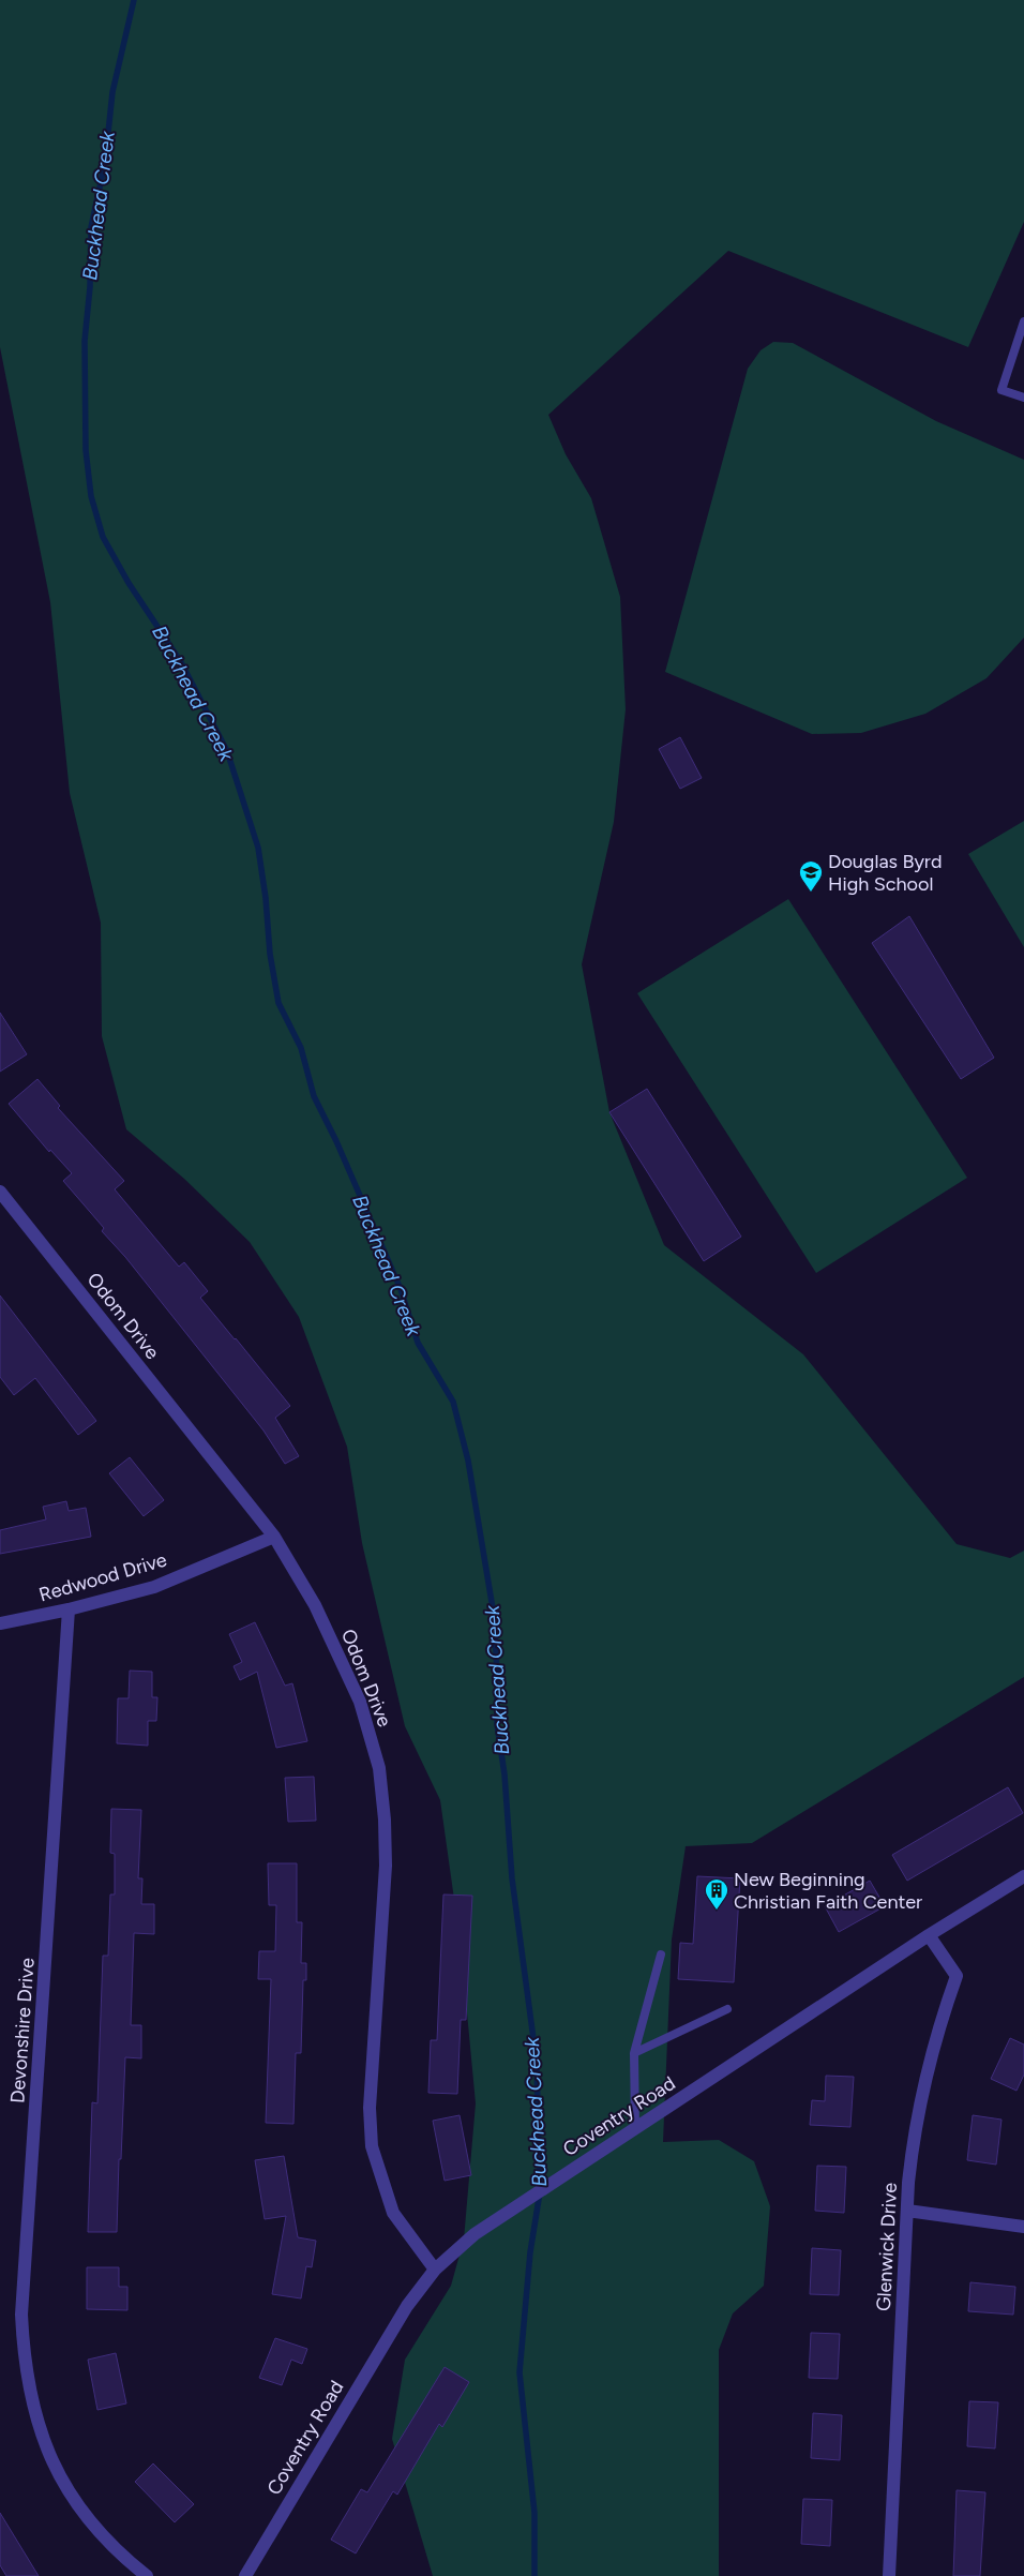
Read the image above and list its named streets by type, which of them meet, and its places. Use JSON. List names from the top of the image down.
{
  "streets": {
    "street": [
      "Odom Drive",
      "Redwood Drive",
      "Devonshire Drive",
      "Coventry Road",
      "Glenwick Drive"
    ]
  },
  "crossings": [
    ["Odom Drive", "Redwood Drive"],
    ["Odom Drive", "Coventry Road"],
    ["Redwood Drive", "Devonshire Drive"],
    ["Coventry Road", "Glenwick Drive"]
  ],
  "water": ["Buckhead Creek"],
  "places": {
    "school or university": ["Douglas Byrd High School"],
    "building": ["New Beginning Christian Faith Center"]
  }
}
